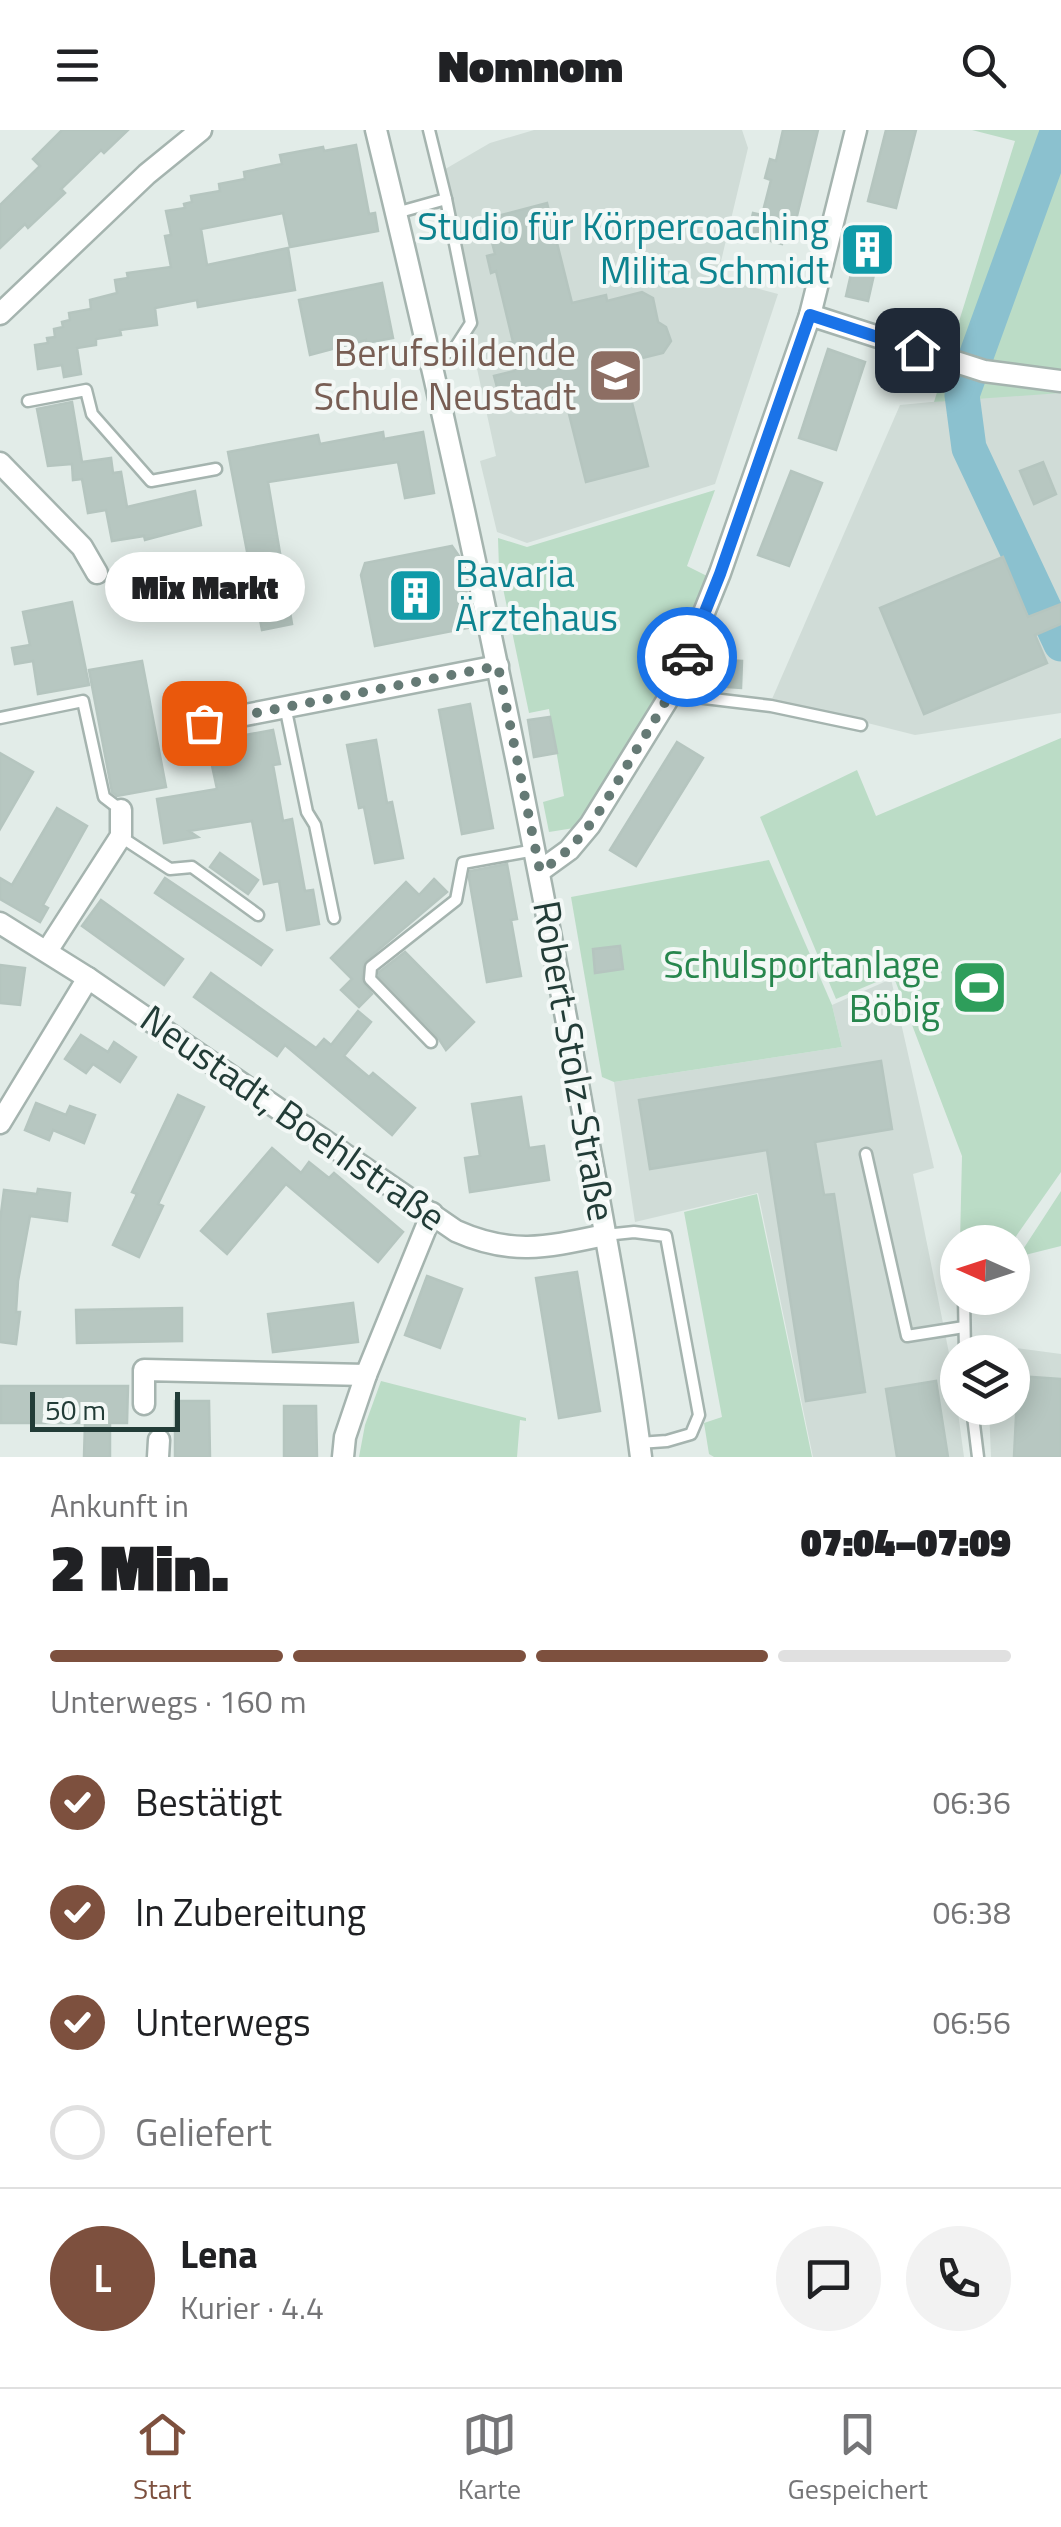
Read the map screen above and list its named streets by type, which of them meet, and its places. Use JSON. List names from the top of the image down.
{
  "streets": {
    "street": ["Robert-Stolz-Straße", "Neustadt, Boehlstraße"]
  },
  "crossings": [
    ["Robert-Stolz-Straße", "Neustadt, Boehlstraße"]
  ],
  "places": {
    "building": ["Studio für Körpercoaching Milita Schmidt", "Bavaria Ärztehaus"],
    "school or university": ["Berufsbildende Schule Neustadt"],
    "other": ["Mix Markt"],
    "sports": ["Schulsportanlage Böbig"]
  },
  "scale_bar": "50 m",
  "north": "left",
  "page": {
    "header": "Nomnom",
    "bubble": "Mix Markt",
    "scale": "50 m",
    "heading": ["2 Min.", "Ankunft in", "07:04–07:09"],
    "panel": ["Lena", "Kurier · 4.4"],
    "bar": "Unterwegs · 160 m",
    "list": [
      ["Bestätigt", "06:36"],
      ["In Zubereitung", "06:38"],
      ["Unterwegs", "06:56"],
      "Geliefert"
    ],
    "round": "L",
    "tabs": ["Start", "Karte", "Gespeichert"]
  }
}
